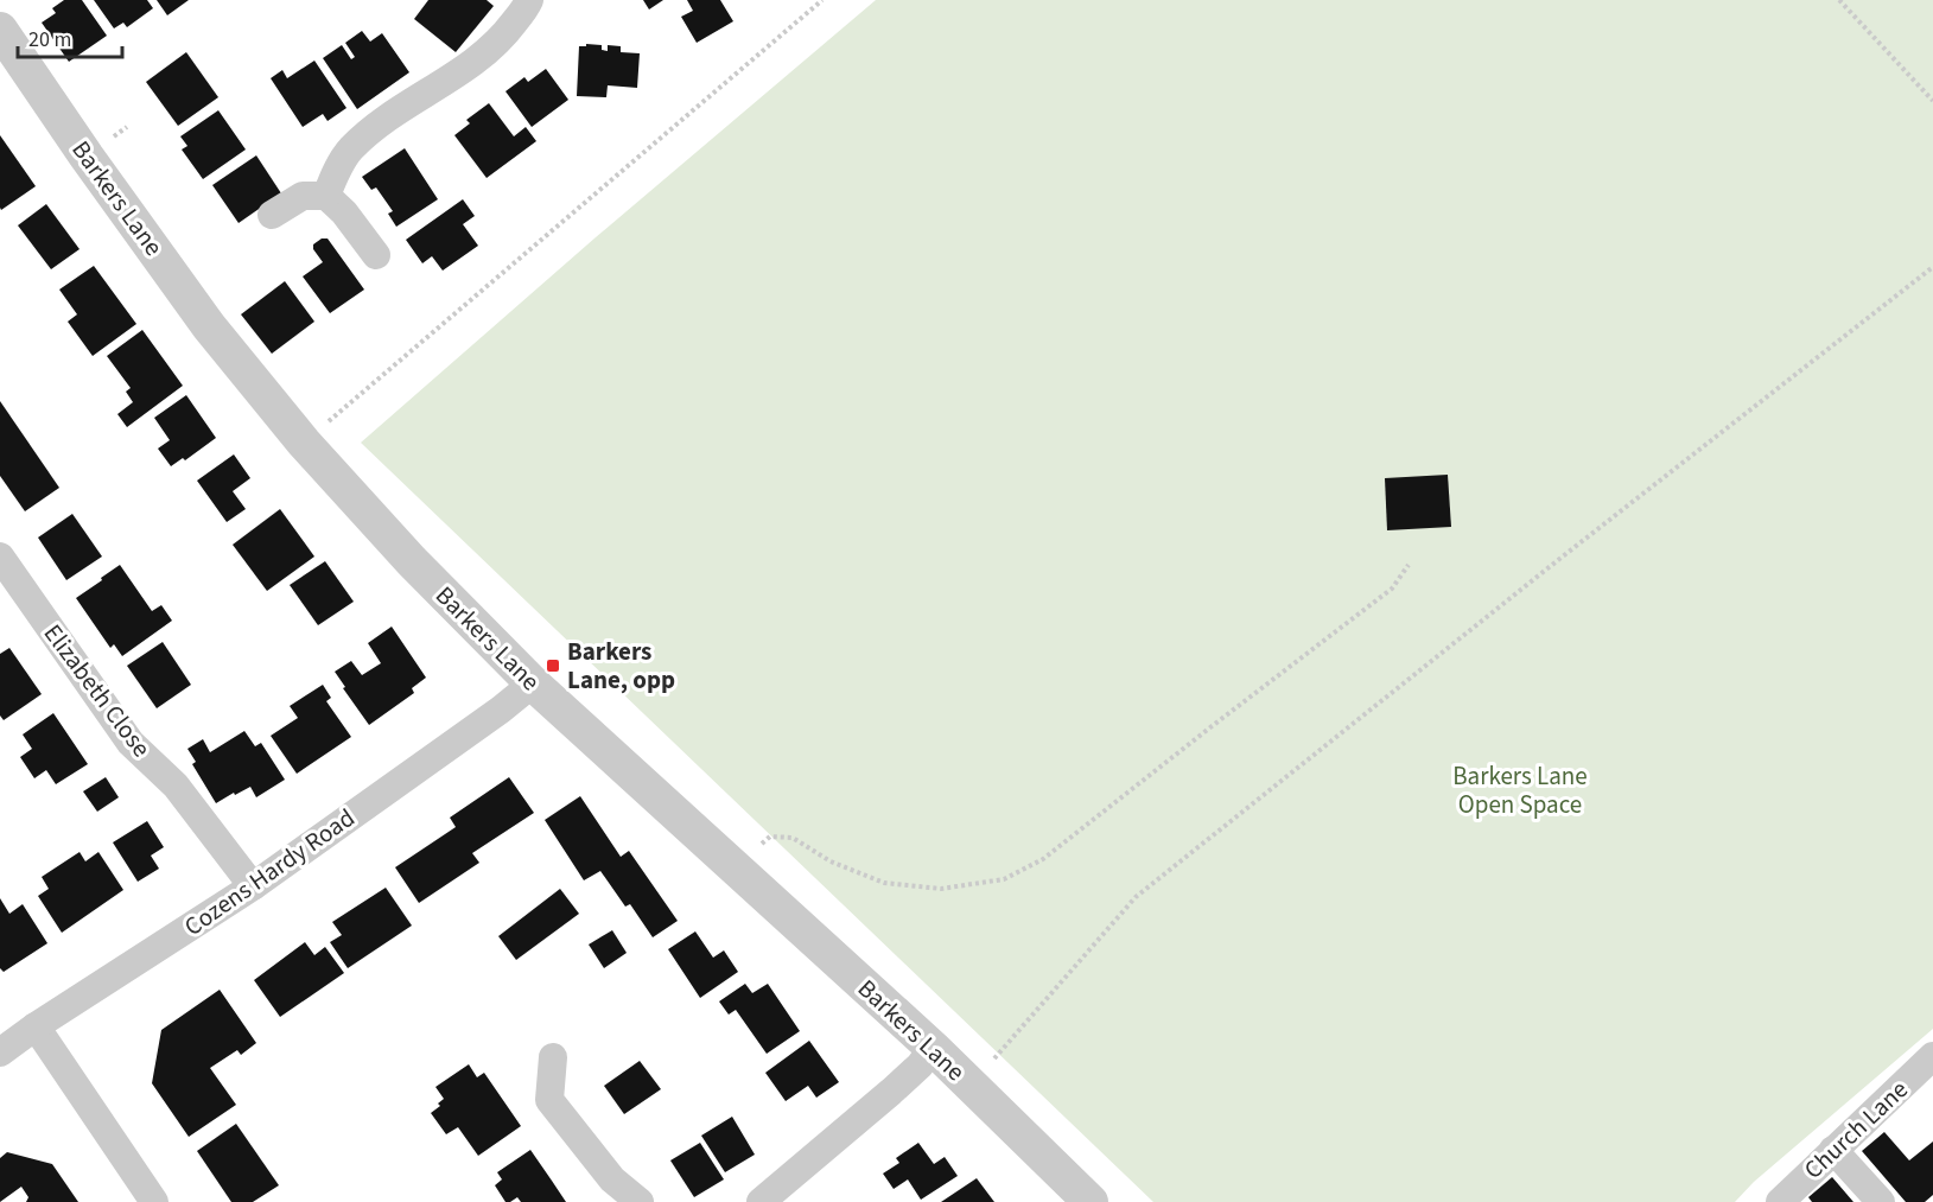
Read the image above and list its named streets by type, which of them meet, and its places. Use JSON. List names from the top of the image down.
{
  "streets": {
    "street": [
      "Barkers Lane",
      "Elizabeth Close",
      "Cozens Hardy Road",
      "Church Lane"
    ]
  },
  "crossings": [
    ["Barkers Lane", "Cozens Hardy Road"],
    ["Elizabeth Close", "Cozens Hardy Road"]
  ],
  "parks": ["Barkers Lane Open Space"],
  "places": {
    "transit": ["Barkers Lane, opp"]
  },
  "scale_bar": "20 m"
}
